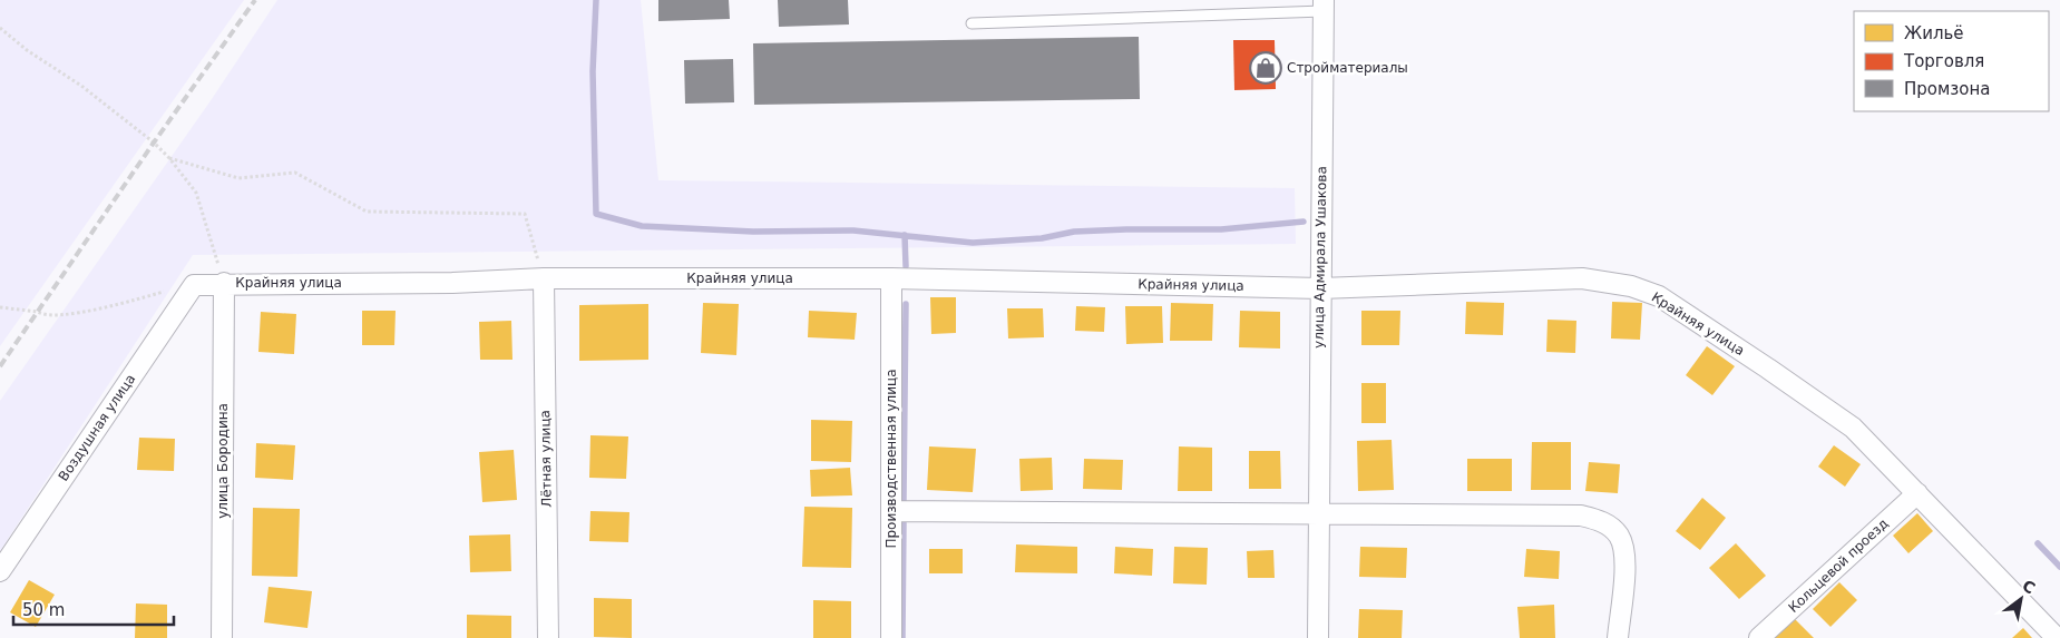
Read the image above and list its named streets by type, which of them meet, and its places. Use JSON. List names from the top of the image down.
{
  "streets": {
    "street": [
      "улица Адмирала Ушакова",
      "Крайняя улица",
      "Воздушная улица",
      "Лётная улица",
      "Производственная улица",
      "улица Бородина",
      "Кольцевой проезд"
    ]
  },
  "crossings": [
    ["улица Адмирала Ушакова", "Крайняя улица"],
    ["Крайняя улица", "Воздушная улица"],
    ["Крайняя улица", "Лётная улица"],
    ["Крайняя улица", "Производственная улица"],
    ["Крайняя улица", "улица Бородина"],
    ["Крайняя улица", "Кольцевой проезд"]
  ],
  "places": {
    "shop": ["Стройматериалы"]
  },
  "legend": ["Жильё", "Торговля", "Промзона"],
  "scale_bar": "50 m",
  "north": "top right"
}
